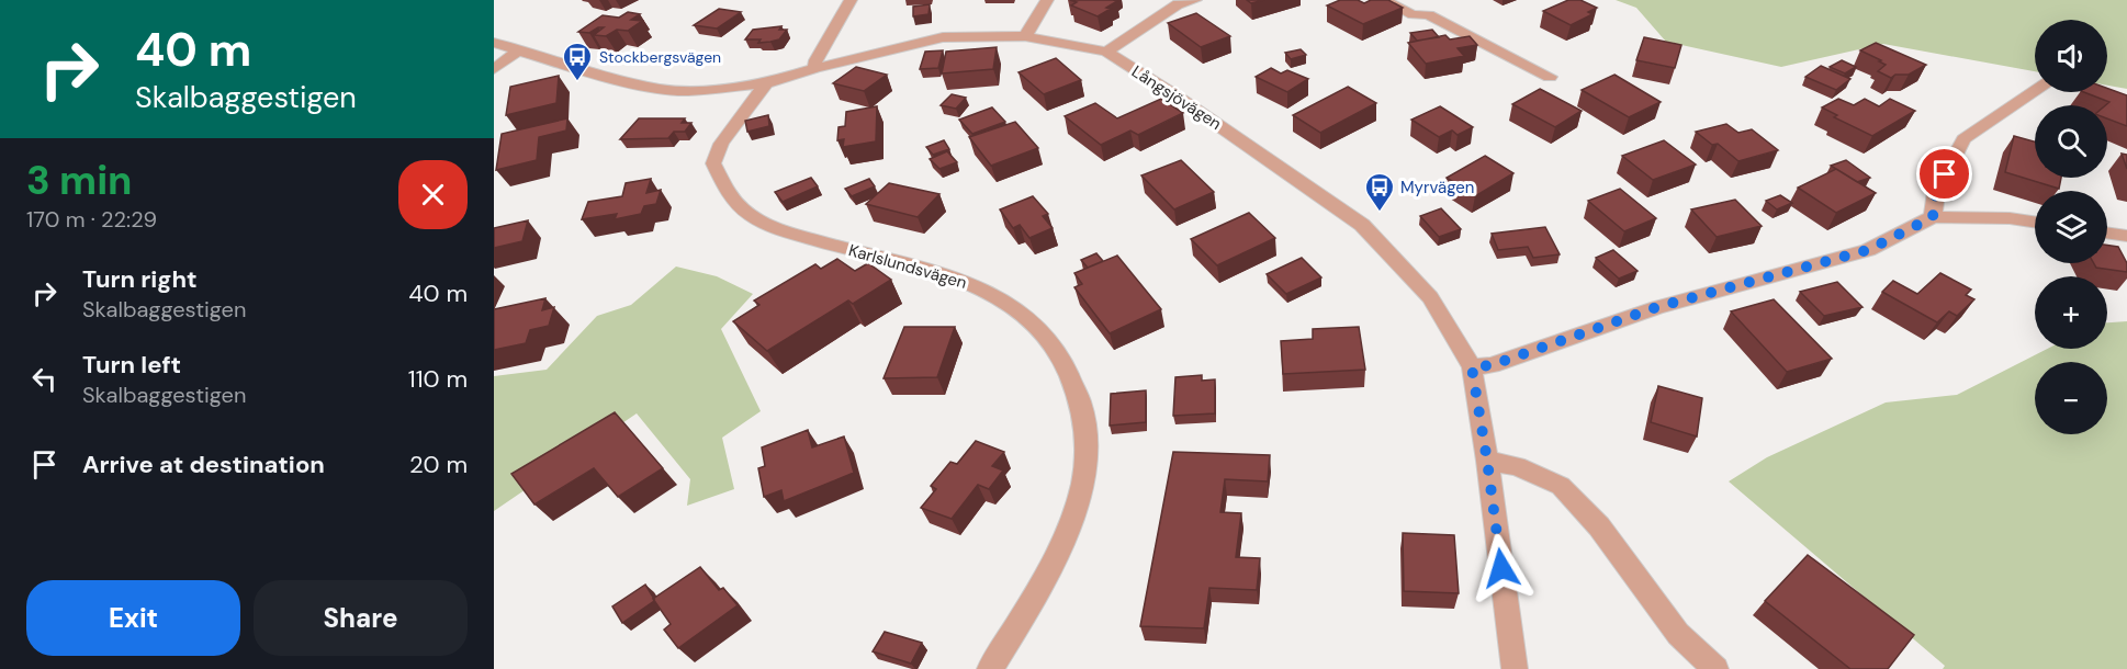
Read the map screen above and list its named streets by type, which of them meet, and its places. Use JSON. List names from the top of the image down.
{
  "streets": {
    "street": ["Långsjövägen", "Karlslundsvägen"]
  },
  "crossings": [
    ["Långsjövägen", "Karlslundsvägen"]
  ],
  "places": {
    "bus stop": ["Stockbergsvägen", "Myrvägen"]
  },
  "page": {
    "turn": ["40 m", "Skalbaggestigen"],
    "map_buttons": ["+", "−"],
    "heading": ["3 min", "170 m · 22:29"],
    "list": [
      {
        "name": "Turn right",
        "note": "Skalbaggestigen",
        "value": "40 m"
      },
      {
        "name": "Turn left",
        "note": "Skalbaggestigen",
        "value": "110 m"
      },
      {
        "name": "Arrive at destination",
        "value": "20 m"
      }
    ],
    "buttons": ["Exit", "Share"]
  }
}
